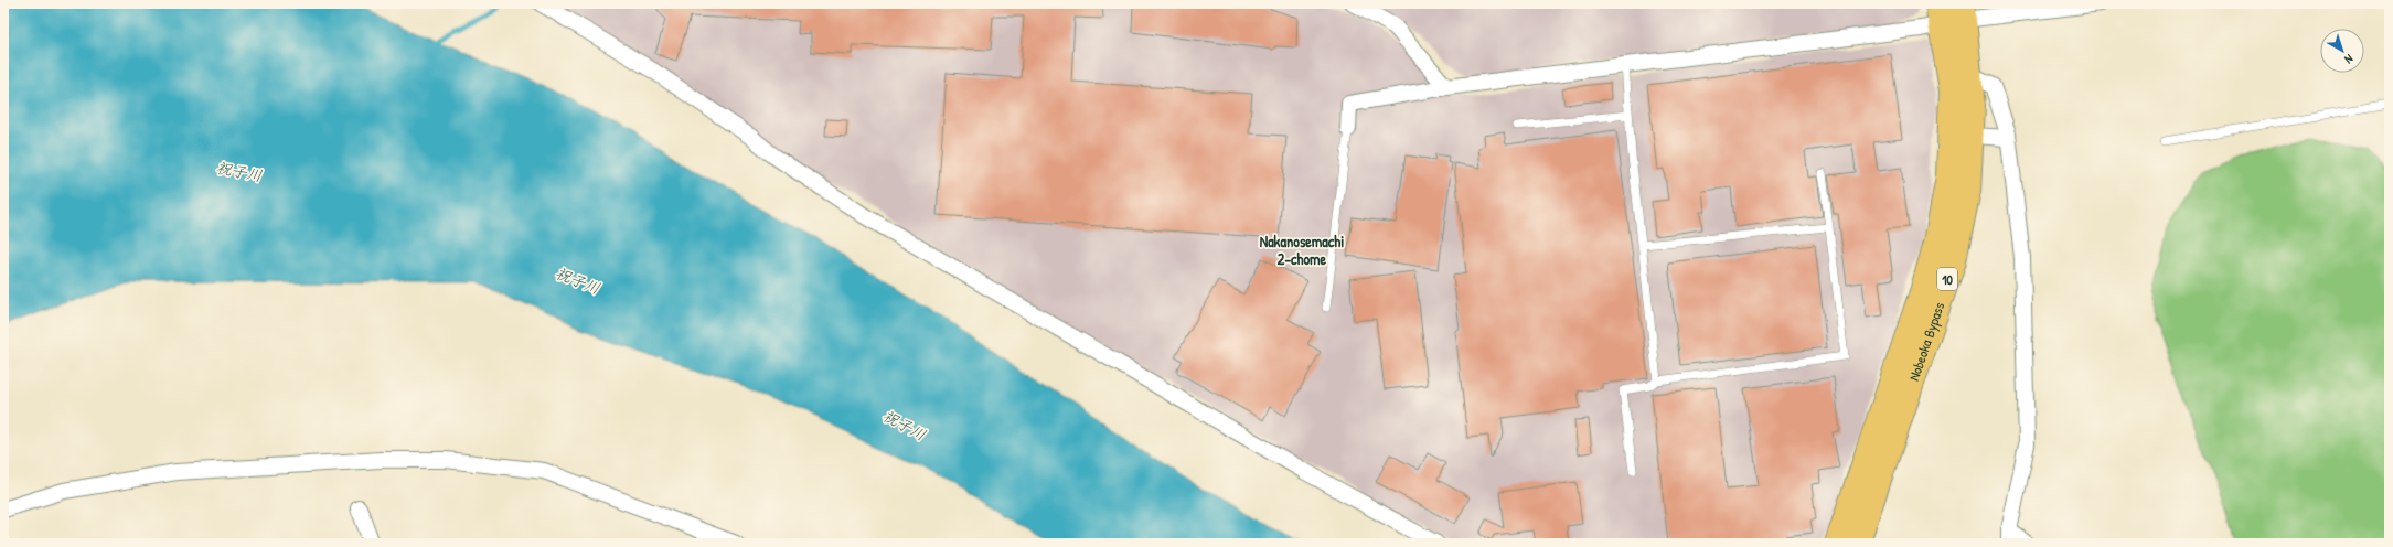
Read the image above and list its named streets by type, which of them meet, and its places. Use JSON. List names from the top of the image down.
{
  "streets": {
    "highway": ["10", "Nobeoka Bypass"]
  },
  "districts": ["Nakanosemachi 2-chome"],
  "water": ["祝子川"],
  "north": "bottom right"
}
